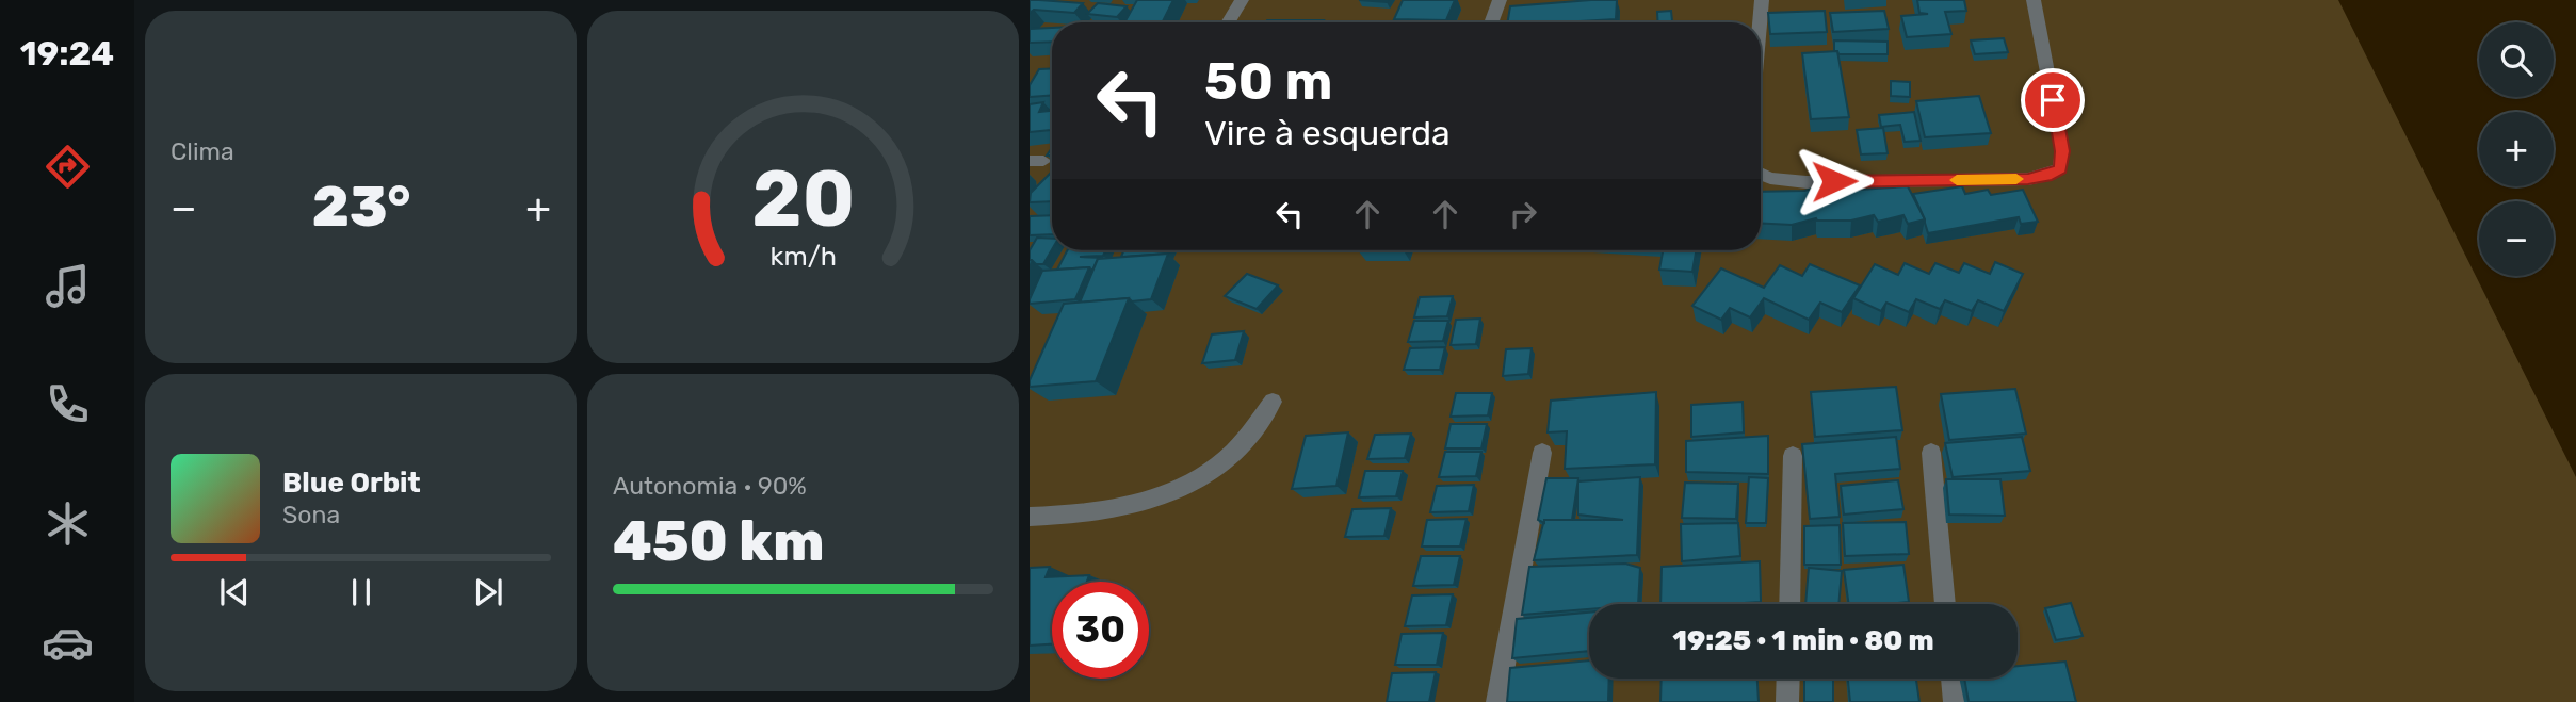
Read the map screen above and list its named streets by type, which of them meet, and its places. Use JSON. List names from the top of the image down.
{
  "page": {
    "tabs": "19:24",
    "tile": [
      "Clima",
      ["Autonomia · 90%", "450 km"]
    ],
    "map_buttons": ["+", "−"],
    "turn": ["50 m", "Vire à esquerda"],
    "heat": ["−", "23°", "+"],
    "song": ["Blue Orbit", "Sona"],
    "limit": "30",
    "trip": "19:25 · 1 min · 80 m",
    "gauge": ["20", "km/h"]
  }
}
